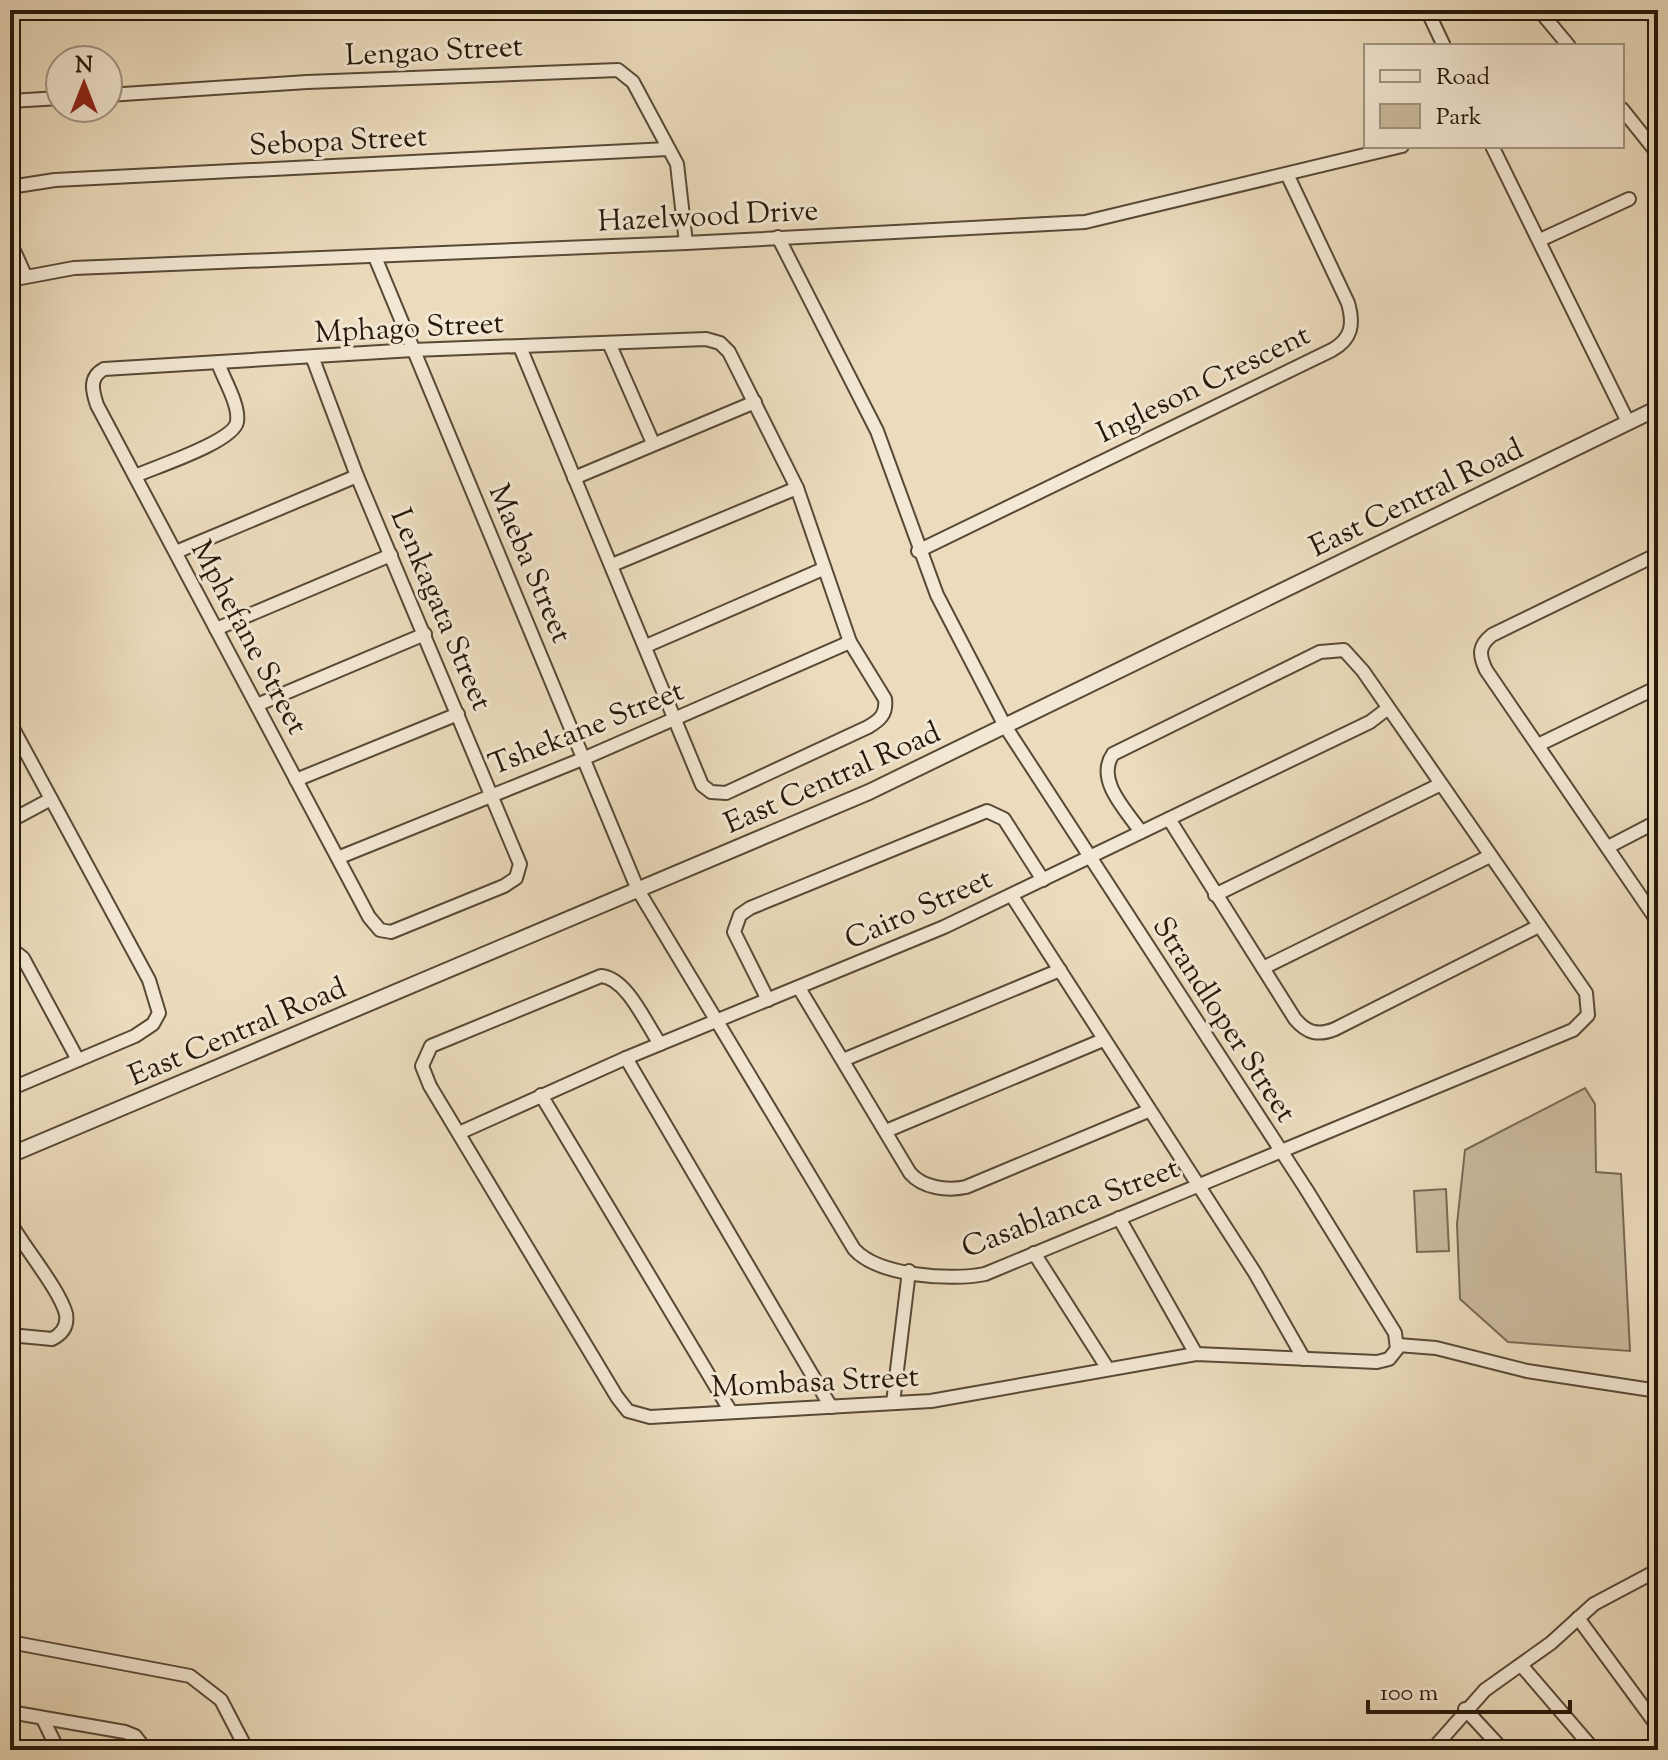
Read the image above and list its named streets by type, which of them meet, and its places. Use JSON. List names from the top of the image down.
{
  "streets": {
    "street": [
      "Lengao Street",
      "Sebopa Street",
      "Hazelwood Drive",
      "Mphago Street",
      "Ingleson Crescent",
      "East Central Road",
      "Maeba Street",
      "Lenkagata Street",
      "Mphefane Street",
      "Tshekane Street",
      "Cairo Street",
      "Strandloper Street",
      "Casablanca Street",
      "Mombasa Street"
    ]
  },
  "crossings": [
    ["Lengao Street", "Sebopa Street"],
    ["Lengao Street", "Hazelwood Drive"],
    ["Hazelwood Drive", "Ingleson Crescent"],
    ["Hazelwood Drive", "Maeba Street"],
    ["Mphago Street", "Maeba Street"],
    ["Mphago Street", "Lenkagata Street"],
    ["Mphago Street", "Mphefane Street"],
    ["East Central Road", "Maeba Street"],
    ["East Central Road", "Strandloper Street"],
    ["East Central Road", "Casablanca Street"],
    ["Maeba Street", "Tshekane Street"],
    ["Maeba Street", "Casablanca Street"],
    ["Lenkagata Street", "Mphefane Street"],
    ["Lenkagata Street", "Tshekane Street"],
    ["Mphefane Street", "Tshekane Street"],
    ["Cairo Street", "Strandloper Street"],
    ["Cairo Street", "Casablanca Street"],
    ["Cairo Street", "Mombasa Street"],
    ["Strandloper Street", "Casablanca Street"],
    ["Strandloper Street", "Mombasa Street"]
  ],
  "legend": ["Road", "Park"],
  "scale_bar": "100 m",
  "north": "top"
}
